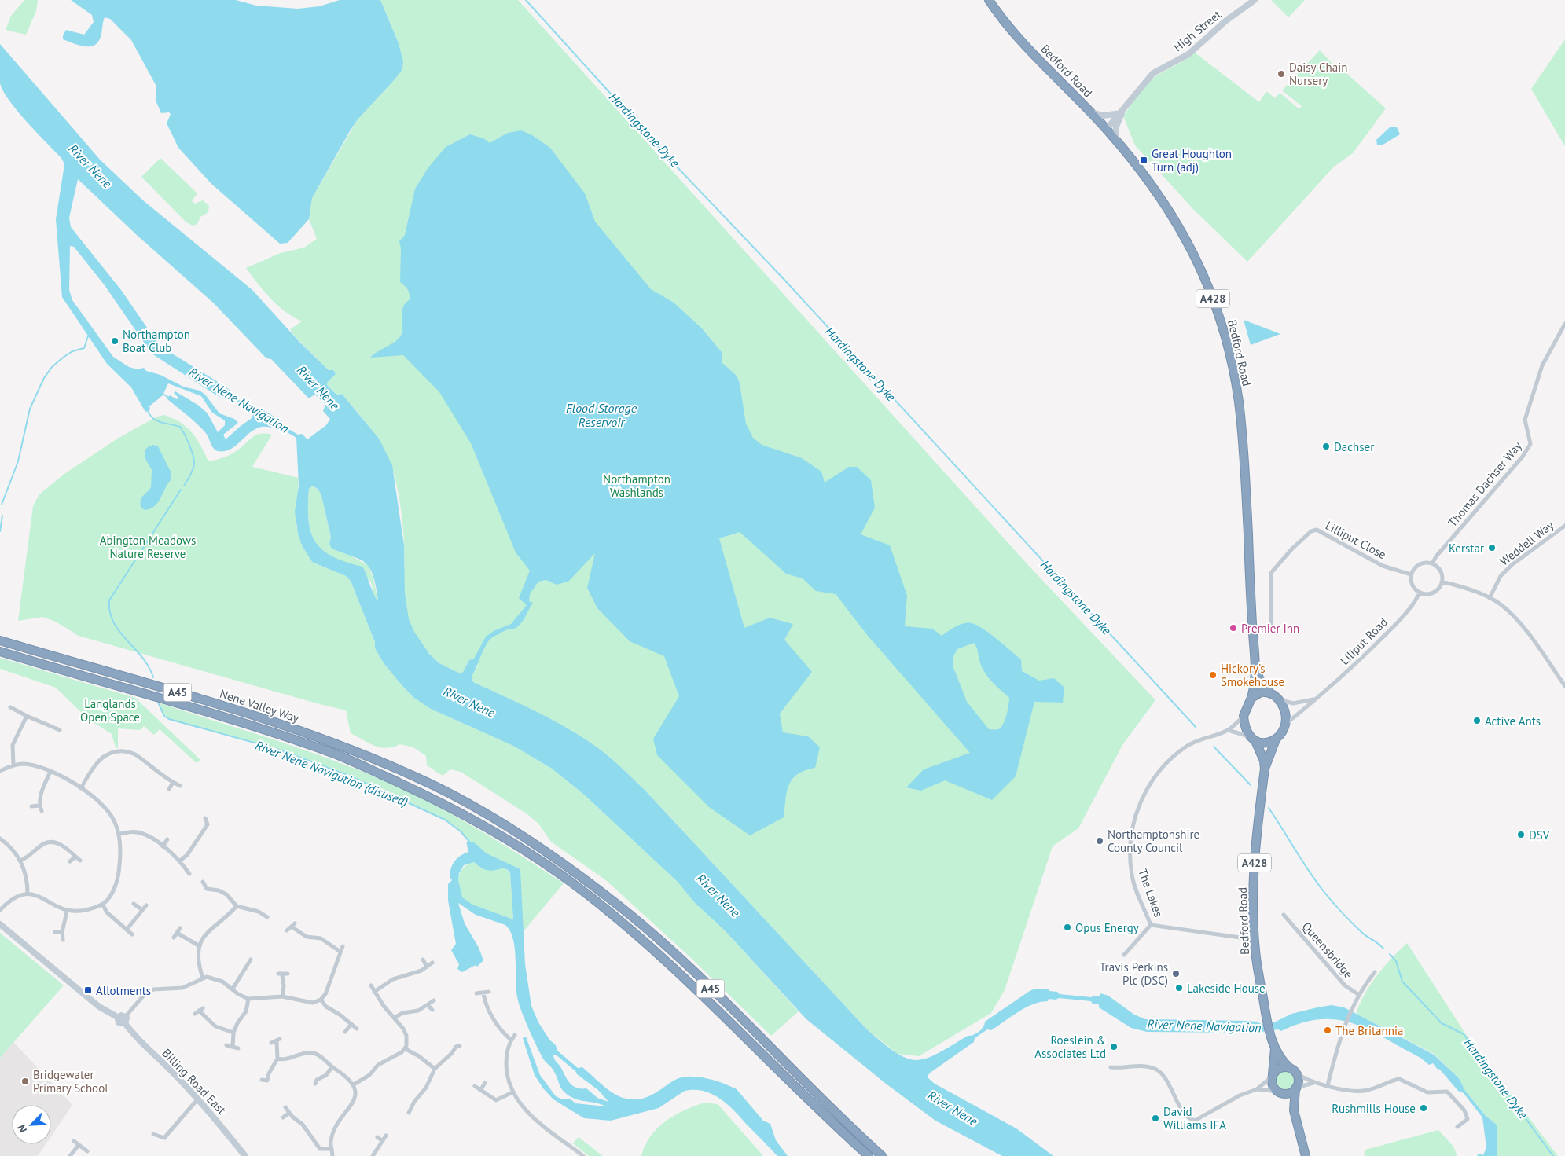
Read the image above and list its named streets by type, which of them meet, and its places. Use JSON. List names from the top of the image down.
{
  "streets": {
    "highway": [
      "Bedford Road",
      "A428",
      "A45",
      "Nene Valley Way"
    ],
    "street": [
      "High Street",
      "Thomas Dachser Way",
      "Lilliput Close",
      "Weddell Way",
      "Liliput Road",
      "The Lakes",
      "Queensbridge",
      "Billing Road East"
    ]
  },
  "crossings": [
    ["High Street", "Bedford Road"],
    ["Bedford Road", "Liliput Road"],
    ["Bedford Road", "The Lakes"],
    ["Thomas Dachser Way", "Lilliput Close"],
    ["Thomas Dachser Way", "Liliput Road"],
    ["Lilliput Close", "Liliput Road"],
    ["Liliput Road", "The Lakes"]
  ],
  "water": [
    "Hardingstone Dyke",
    "River Nene",
    "River Nene Navigation",
    "Flood Storage Reservoir",
    "River Nene Navigation (disused)"
  ],
  "parks": ["Northampton Washlands", "Abington Meadows Nature Reserve", "Langlands Open Space"],
  "places": {
    "other": [
      "Daisy Chain Nursery",
      "Northampton Boat Club",
      "Dachser",
      "Kerstar",
      "Premier Inn",
      "Hickory's Smokehouse",
      "Active Ants",
      "DSV",
      "Northamptonshire County Council",
      "Opus Energy",
      "Travis Perkins Plc (DSC)",
      "Lakeside House",
      "The Britannia",
      "Roeslein & Associates Ltd",
      "Bridgewater Primary School",
      "Rushmills House",
      "David Williams IFA"
    ],
    "transit": ["Great Houghton Turn (adj)", "Allotments"]
  },
  "north": "bottom left"
}
